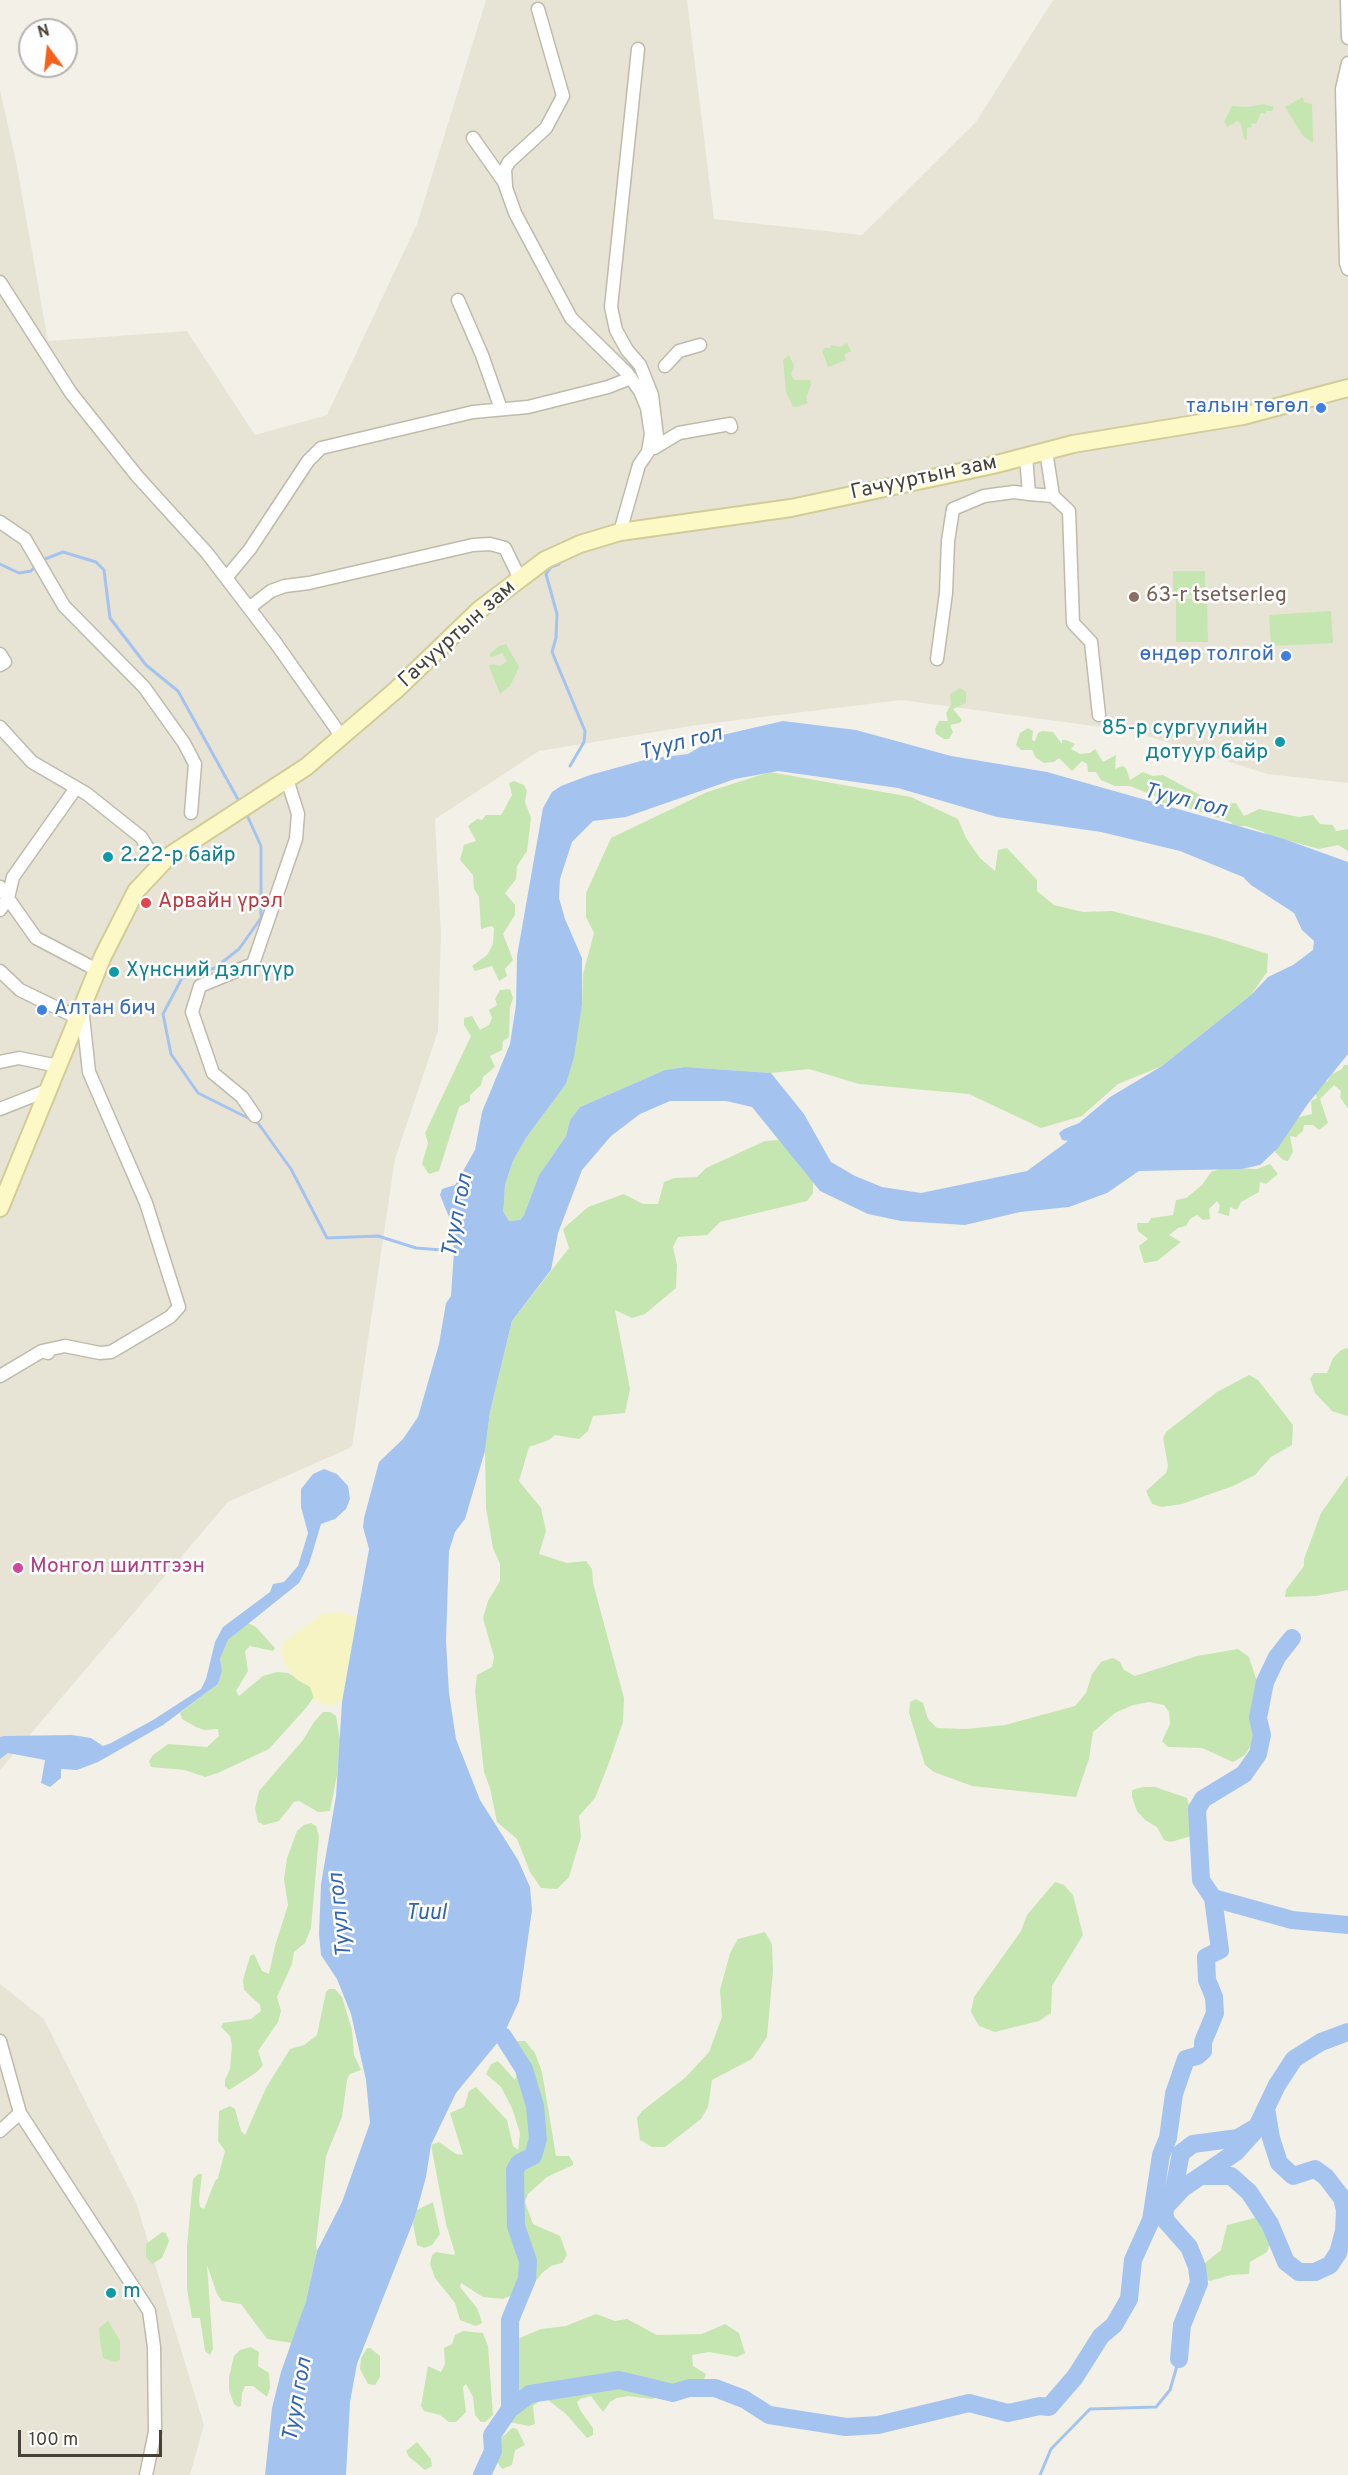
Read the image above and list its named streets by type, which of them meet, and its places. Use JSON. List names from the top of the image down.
{
  "streets": {
    "main road": ["Гачууртын зам"]
  },
  "water": ["Туул гол", "Tuul"],
  "places": [
    "талын төгөл",
    "63-r tsetserleg",
    "өндөр толгой",
    "85-р сургуулийн дотуур байр",
    "2.22-р байр",
    "Арвайн үрэл",
    "Хүнсний дэлгүүр",
    "Алтан бич",
    "Монгол шилтгээн",
    "m"
  ],
  "scale_bar": "100 m",
  "north": "top"
}
